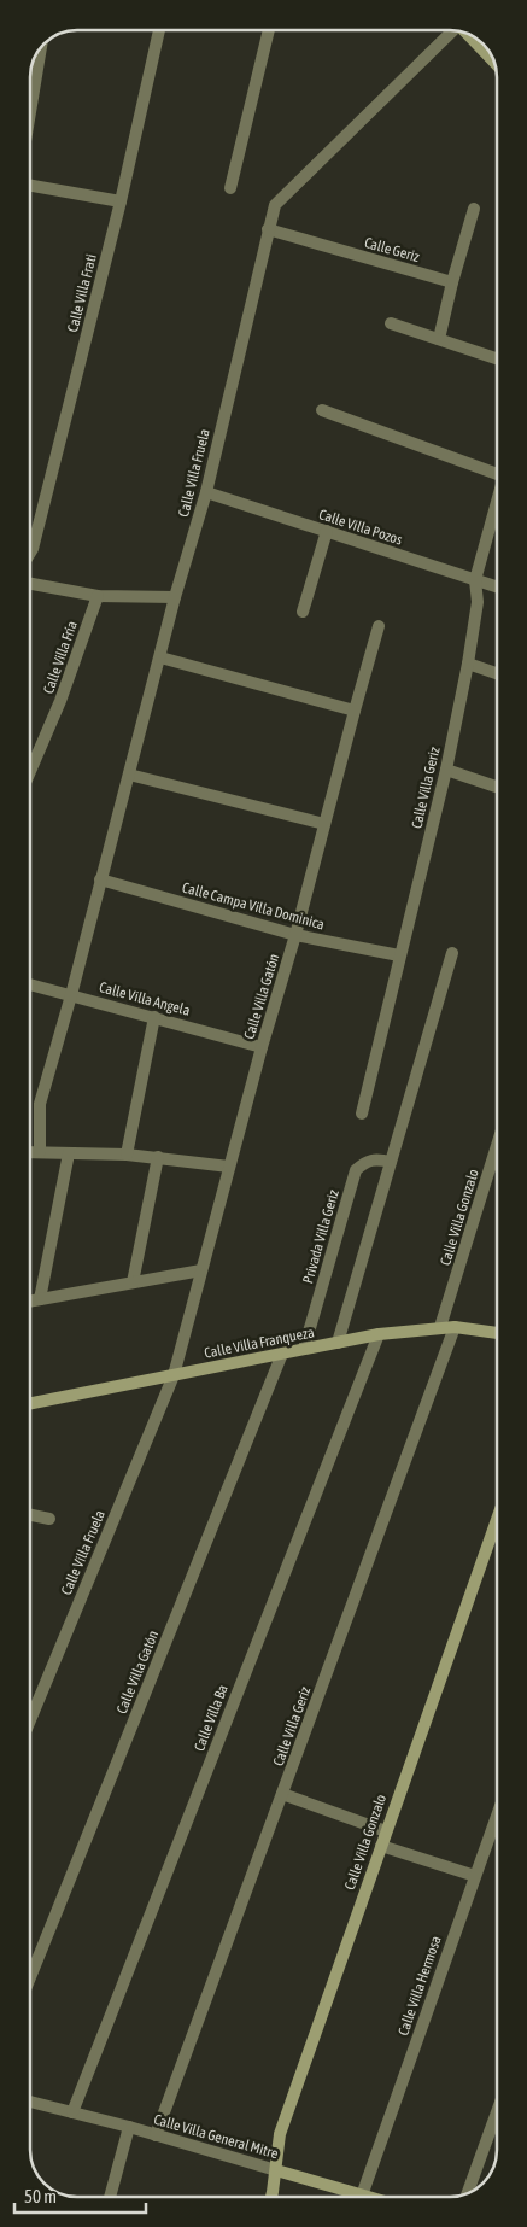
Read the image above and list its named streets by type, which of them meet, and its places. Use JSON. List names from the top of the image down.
{
  "streets": {
    "street": [
      "Calle Geriz",
      "Calle Villa Frati",
      "Calle Villa Fruela",
      "Calle Villa Pozos",
      "Calle Villa Fría",
      "Calle Villa Geriz",
      "Calle Campa Villa Dominica",
      "Calle Villa Gatón",
      "Calle Villa Angela",
      "Calle Villa Gonzalo",
      "Privada Villa Geriz",
      "Calle Villa Franqueza",
      "Calle Villa Ba",
      "Calle Villa Hermosa",
      "Calle Villa General Mitre"
    ]
  },
  "crossings": [
    ["Calle Geriz", "Calle Villa Fruela"],
    ["Calle Villa Fruela", "Calle Villa Pozos"],
    ["Calle Villa Fruela", "Calle Campa Villa Dominica"],
    ["Calle Villa Fruela", "Calle Villa Gatón"],
    ["Calle Villa Fruela", "Calle Villa Angela"],
    ["Calle Villa Fruela", "Calle Villa Franqueza"],
    ["Calle Villa Pozos", "Calle Villa Geriz"],
    ["Calle Villa Geriz", "Calle Campa Villa Dominica"],
    ["Calle Villa Geriz", "Calle Villa Franqueza"],
    ["Calle Villa Geriz", "Calle Villa General Mitre"],
    ["Calle Campa Villa Dominica", "Calle Villa Gatón"],
    ["Calle Villa Gatón", "Calle Villa Angela"],
    ["Calle Villa Gatón", "Calle Villa Franqueza"],
    ["Calle Villa Gonzalo", "Calle Villa Franqueza"],
    ["Calle Villa Gonzalo", "Calle Villa General Mitre"],
    ["Privada Villa Geriz", "Calle Villa Franqueza"],
    ["Calle Villa Franqueza", "Calle Villa Ba"],
    ["Calle Villa Ba", "Calle Villa General Mitre"],
    ["Calle Villa Hermosa", "Calle Villa General Mitre"]
  ],
  "scale_bar": "50 m"
}
